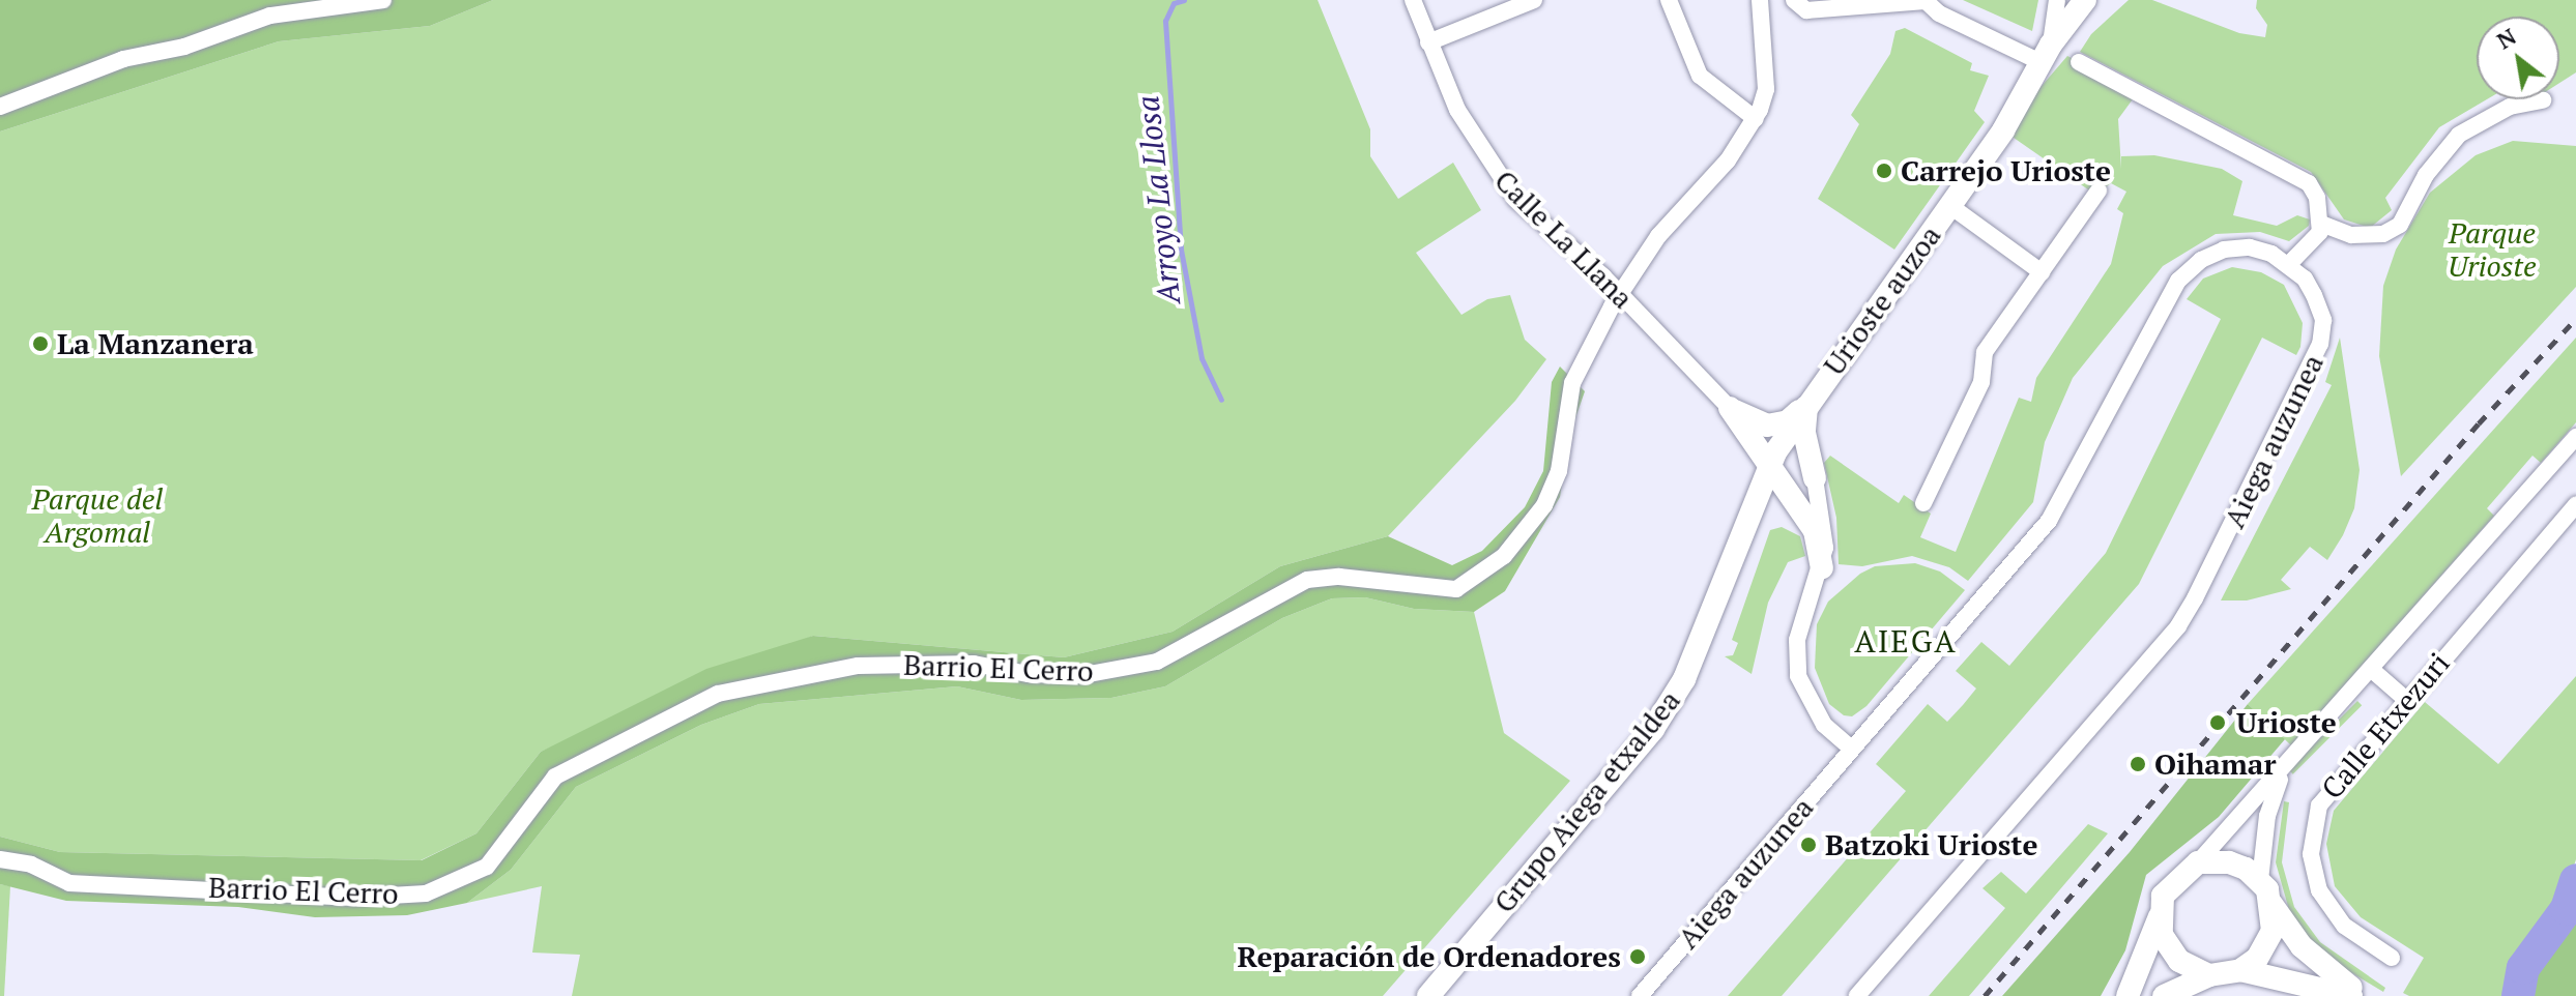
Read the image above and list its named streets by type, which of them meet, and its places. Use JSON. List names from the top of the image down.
{
  "streets": {
    "street": [
      "Calle La Llana",
      "Urioste auzoa",
      "Aiega auzunea",
      "Barrio El Cerro",
      "Calle Etxezuri",
      "Grupo Aiega etxaldea"
    ]
  },
  "crossings": [
    ["Calle La Llana", "Barrio El Cerro"],
    ["Urioste auzoa", "Grupo Aiega etxaldea"]
  ],
  "districts": ["AIEGA"],
  "water": ["Arroyo La Llosa"],
  "parks": ["Parque Urioste", "Parque del Argomal"],
  "places": [
    "Carrejo Urioste",
    "La Manzanera",
    "Urioste",
    "Oihamar",
    "Batzoki Urioste",
    "Reparación de Ordenadores"
  ],
  "north": "top left"
}
